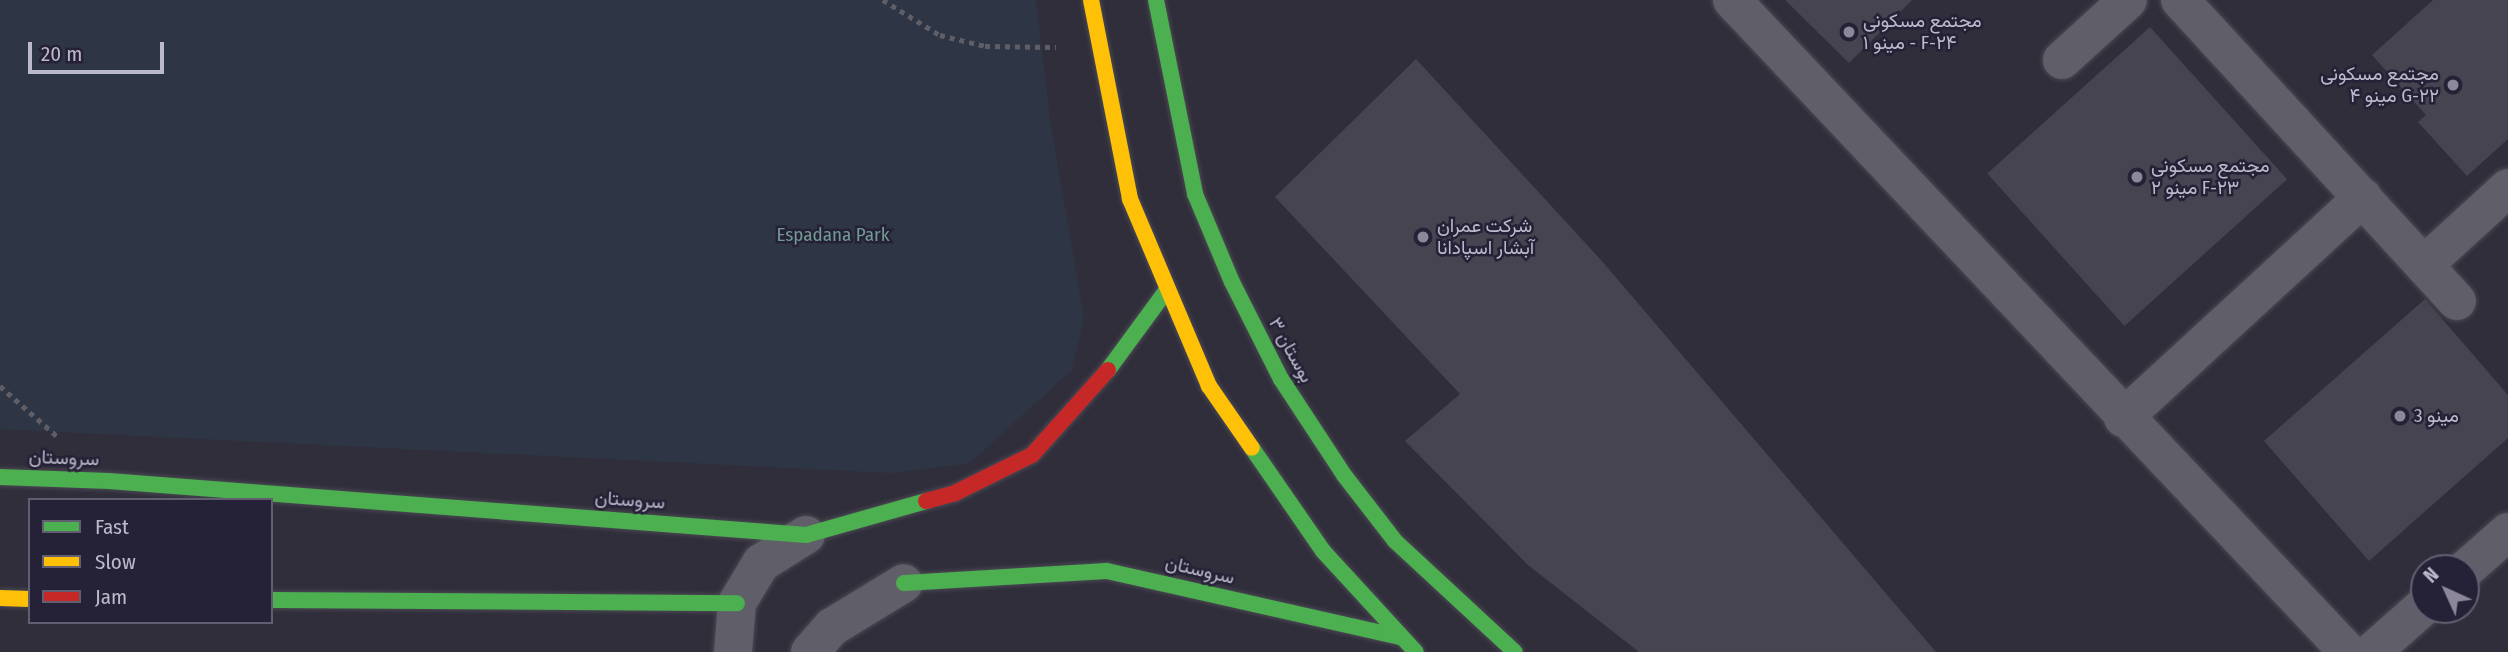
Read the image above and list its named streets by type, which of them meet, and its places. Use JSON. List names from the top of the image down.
{
  "streets": {
    "street": ["بوستان ۳", "سروستان"]
  },
  "parks": ["Espadana Park"],
  "places": [
    "مجتمع مسکونی مینو ۱ - F-۲۴",
    "مجتمع مسکونی مینو ۴ G-۲۲",
    "مجتمع مسکونی مینو ۲ F-۲۳",
    "شرکت عمران آبشار اسپادانا",
    "مینو 3"
  ],
  "legend": ["Fast", "Slow", "Jam"],
  "scale_bar": "20 m",
  "north": "top left"
}
